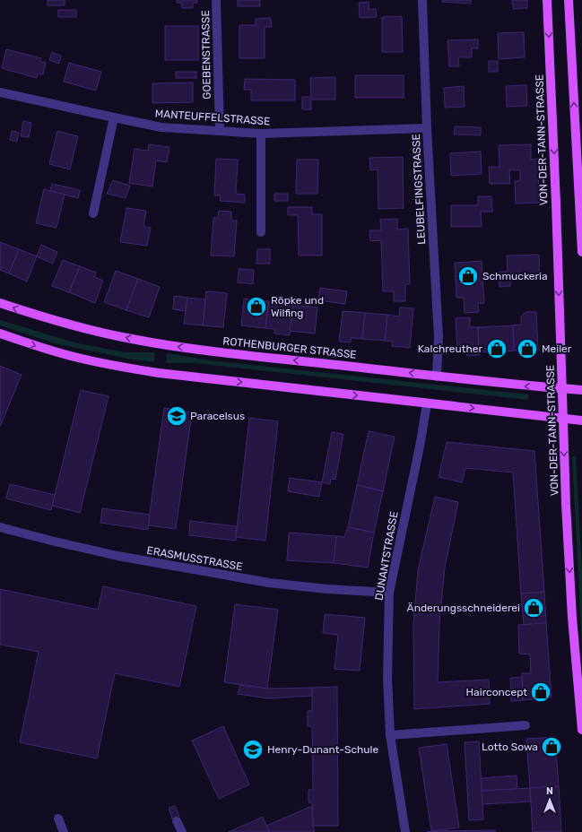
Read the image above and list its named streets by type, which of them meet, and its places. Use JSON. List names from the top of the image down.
{
  "streets": {
    "main road": ["VON-DER-TANN-STRASSE", "ROTHENBURGER STRASSE"],
    "street": [
      "GOEBENSTRASSE",
      "MANTEUFFELSTRASSE",
      "LEUBELFINGSTRASSE",
      "DUNANTSTRASSE",
      "ERASMUSSTRASSE"
    ]
  },
  "crossings": [
    ["GOEBENSTRASSE", "MANTEUFFELSTRASSE"],
    ["MANTEUFFELSTRASSE", "LEUBELFINGSTRASSE"],
    ["VON-DER-TANN-STRASSE", "ROTHENBURGER STRASSE"],
    ["LEUBELFINGSTRASSE", "ROTHENBURGER STRASSE"],
    ["DUNANTSTRASSE", "ERASMUSSTRASSE"]
  ],
  "places": {
    "shop": [
      "Schmuckeria",
      "Röpke und Wilfing",
      "Kalchreuther",
      "Meiler",
      "Änderungsschneiderei",
      "Hairconcept",
      "Lotto Sowa"
    ],
    "school or university": ["Paracelsus", "Henry-Dunant-Schule"]
  },
  "north": "top"
}
